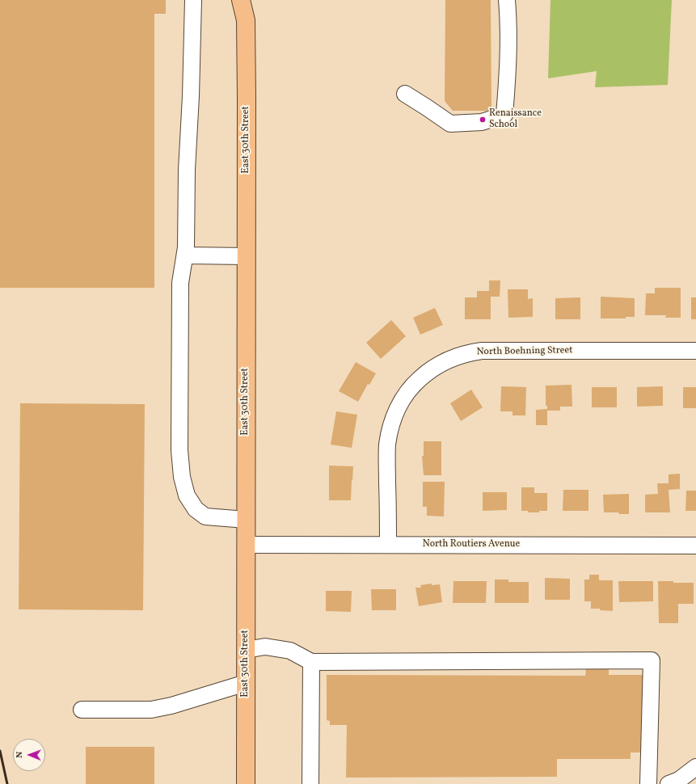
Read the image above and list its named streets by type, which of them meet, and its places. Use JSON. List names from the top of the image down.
{
  "streets": {
    "main road": ["East 30th Street"],
    "street": ["North Boehning Street", "North Routiers Avenue"]
  },
  "crossings": [
    ["East 30th Street", "North Routiers Avenue"],
    ["North Boehning Street", "North Routiers Avenue"]
  ],
  "places": ["Renaissance School"],
  "north": "left"
}
